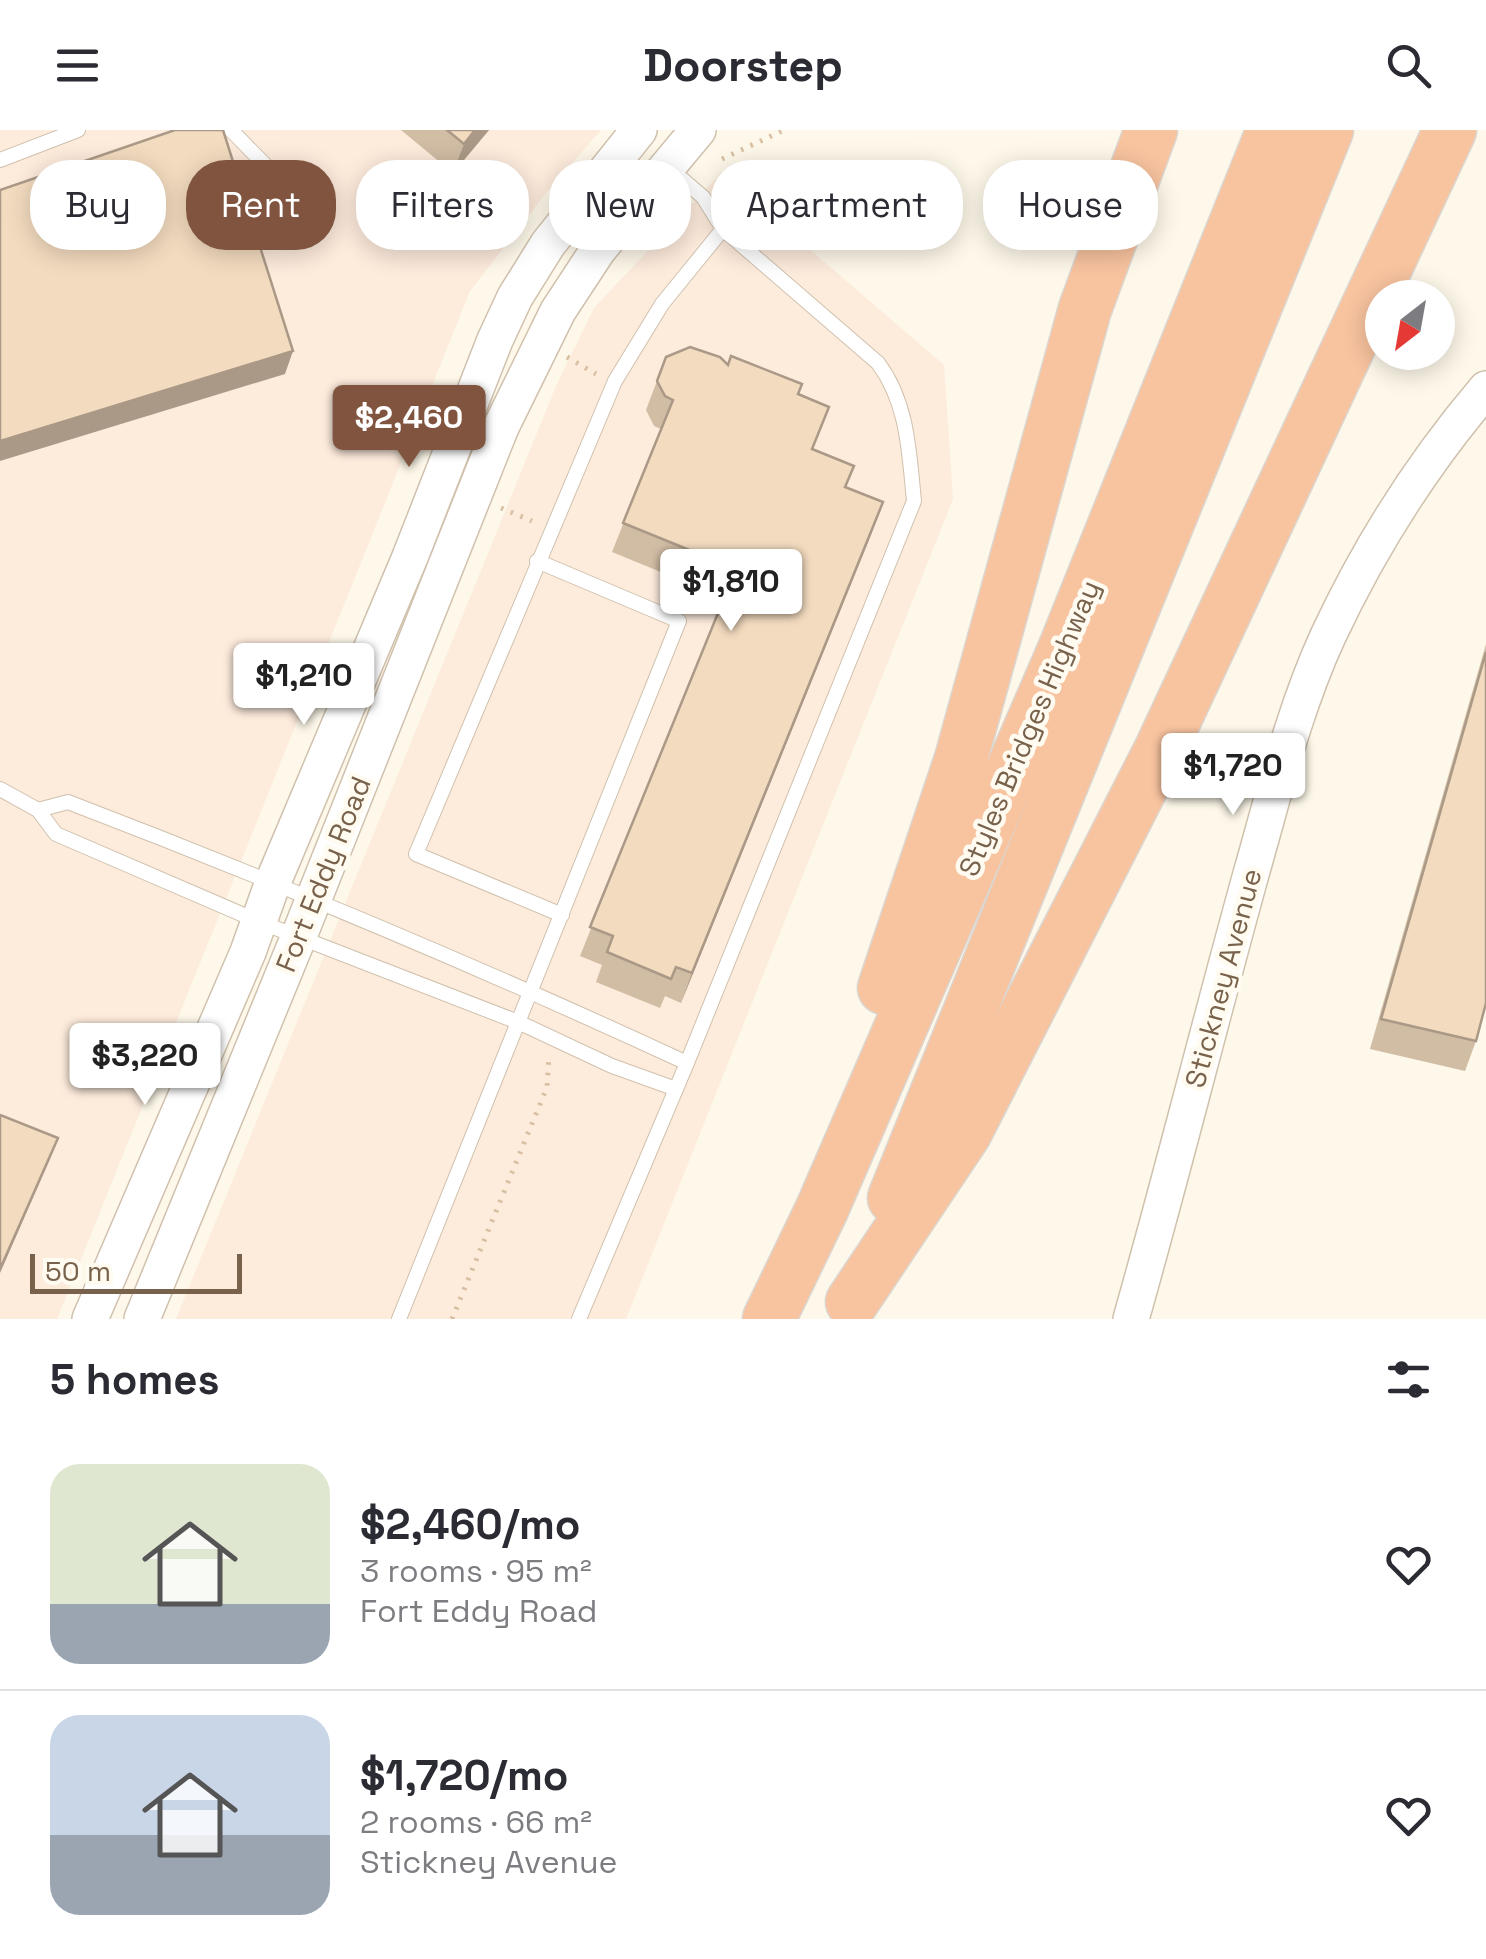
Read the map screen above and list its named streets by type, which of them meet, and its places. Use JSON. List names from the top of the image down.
{
  "streets": {
    "highway": ["Styles Bridges Highway"],
    "street": ["Fort Eddy Road", "Stickney Avenue"]
  },
  "scale_bar": "50 m",
  "north": "bottom left",
  "page": {
    "header": "Doorstep",
    "chip": [
      "Buy",
      "Rent",
      "Filters",
      "New",
      "Apartment",
      "House"
    ],
    "price": [
      "$2,460",
      "$1,810",
      "$1,210",
      "$1,720",
      "$3,220"
    ],
    "scale": "50 m",
    "heading": "5 homes",
    "list": [
      {
        "name": "$2,460/mo",
        "note": "3 rooms · 95 m² · Fort Eddy Road"
      },
      {
        "name": "$1,720/mo",
        "note": "2 rooms · 66 m² · Stickney Avenue"
      }
    ]
  }
}
